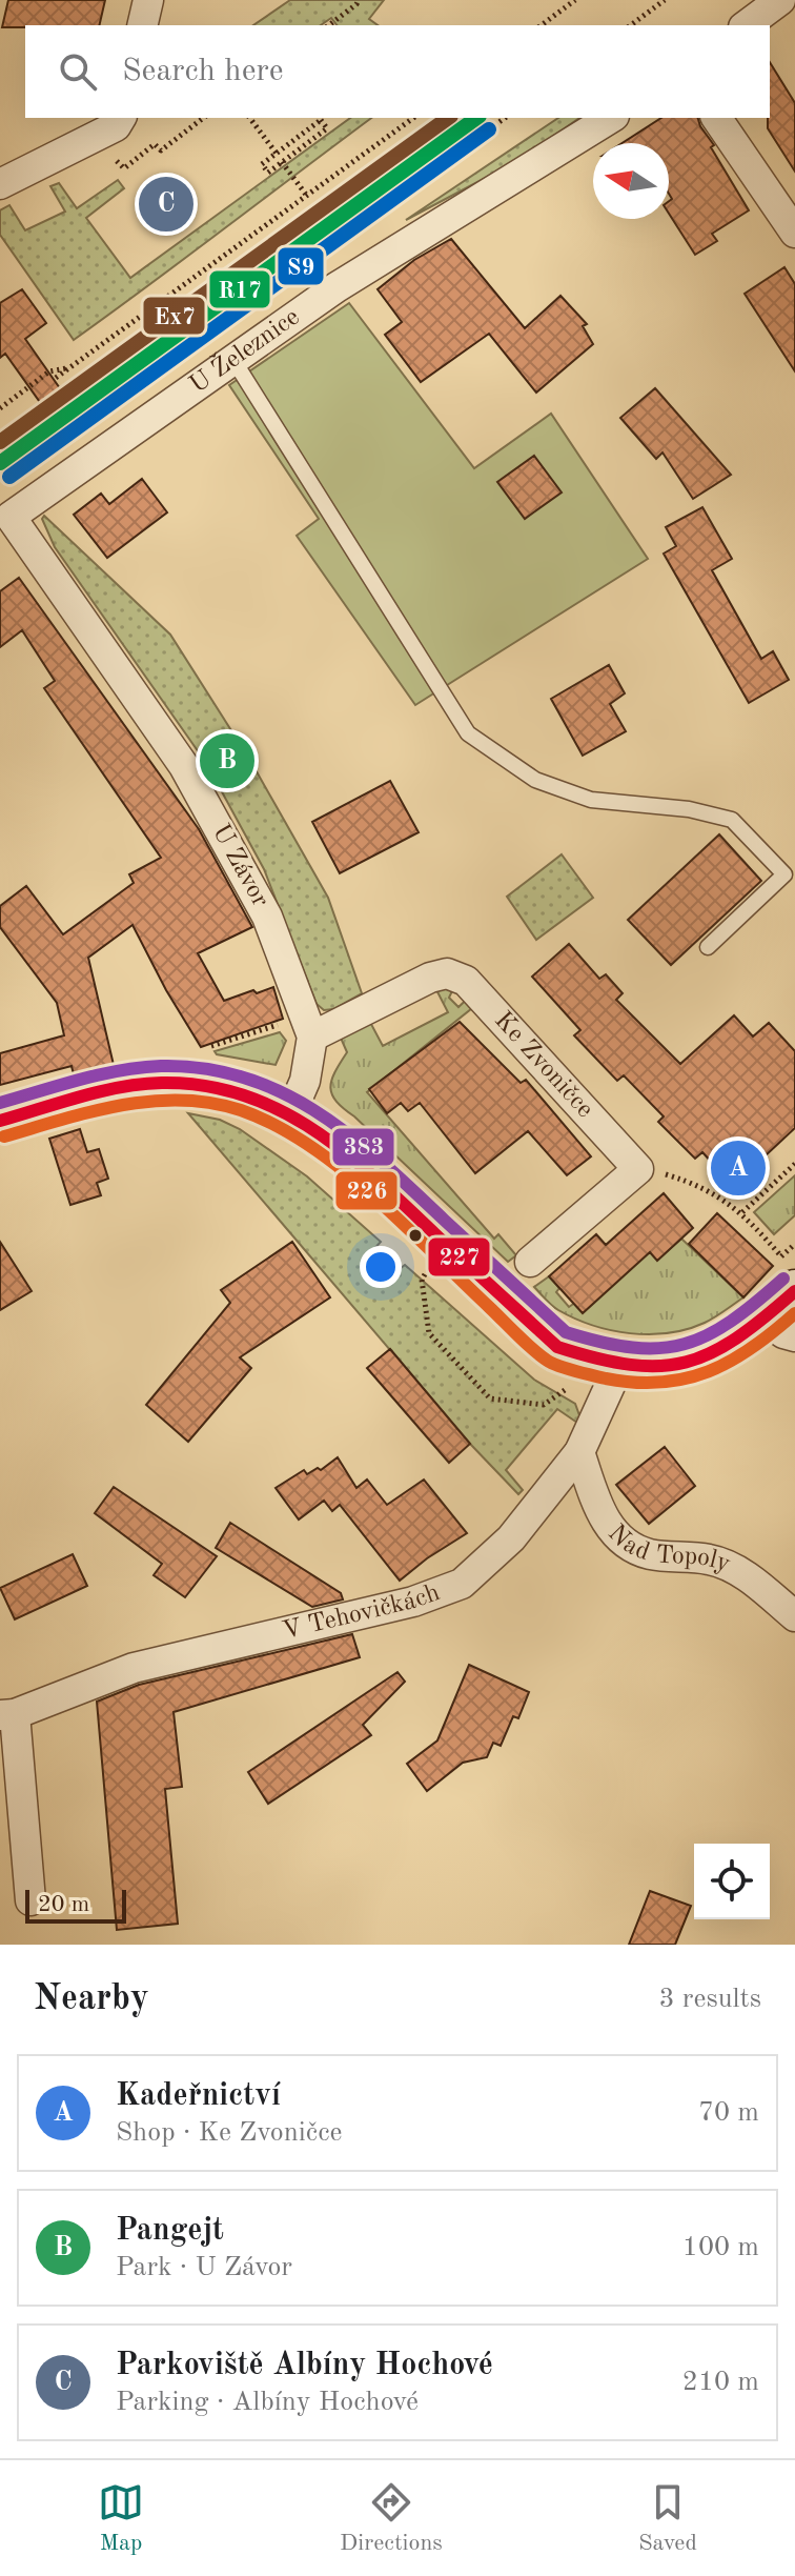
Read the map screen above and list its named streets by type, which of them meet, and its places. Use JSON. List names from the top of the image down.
{
  "streets": {
    "street": [
      "U Železnice",
      "U Závor",
      "Ke Zvoničce",
      "Nad Topoly",
      "V Tehovičkách"
    ]
  },
  "crossings": [
    ["U Železnice", "U Závor"],
    ["U Závor", "Ke Zvoničce"],
    ["Nad Topoly", "V Tehovičkách"]
  ],
  "lines": [
    "transit line R17",
    "transit line Ex7",
    "transit line S9",
    "transit line 383",
    "transit line 227",
    "transit line 226"
  ],
  "scale_bar": "20 m",
  "north": "left",
  "page": {
    "search": "Search here",
    "pins": ["C", "B", "A"],
    "scale": "20 m",
    "heading": ["Nearby", "3 results"],
    "list": [
      {
        "mark": "A",
        "name": "Kadeřnictví",
        "note": "Shop · Ke Zvoničce",
        "value": "70 m"
      },
      {
        "mark": "B",
        "name": "Pangejt",
        "note": "Park · U Závor",
        "value": "100 m"
      },
      {
        "mark": "C",
        "name": "Parkoviště Albíny Hochové",
        "note": "Parking · Albíny Hochové",
        "value": "210 m"
      }
    ],
    "nav": ["Map", "Directions", "Saved"]
  }
}
